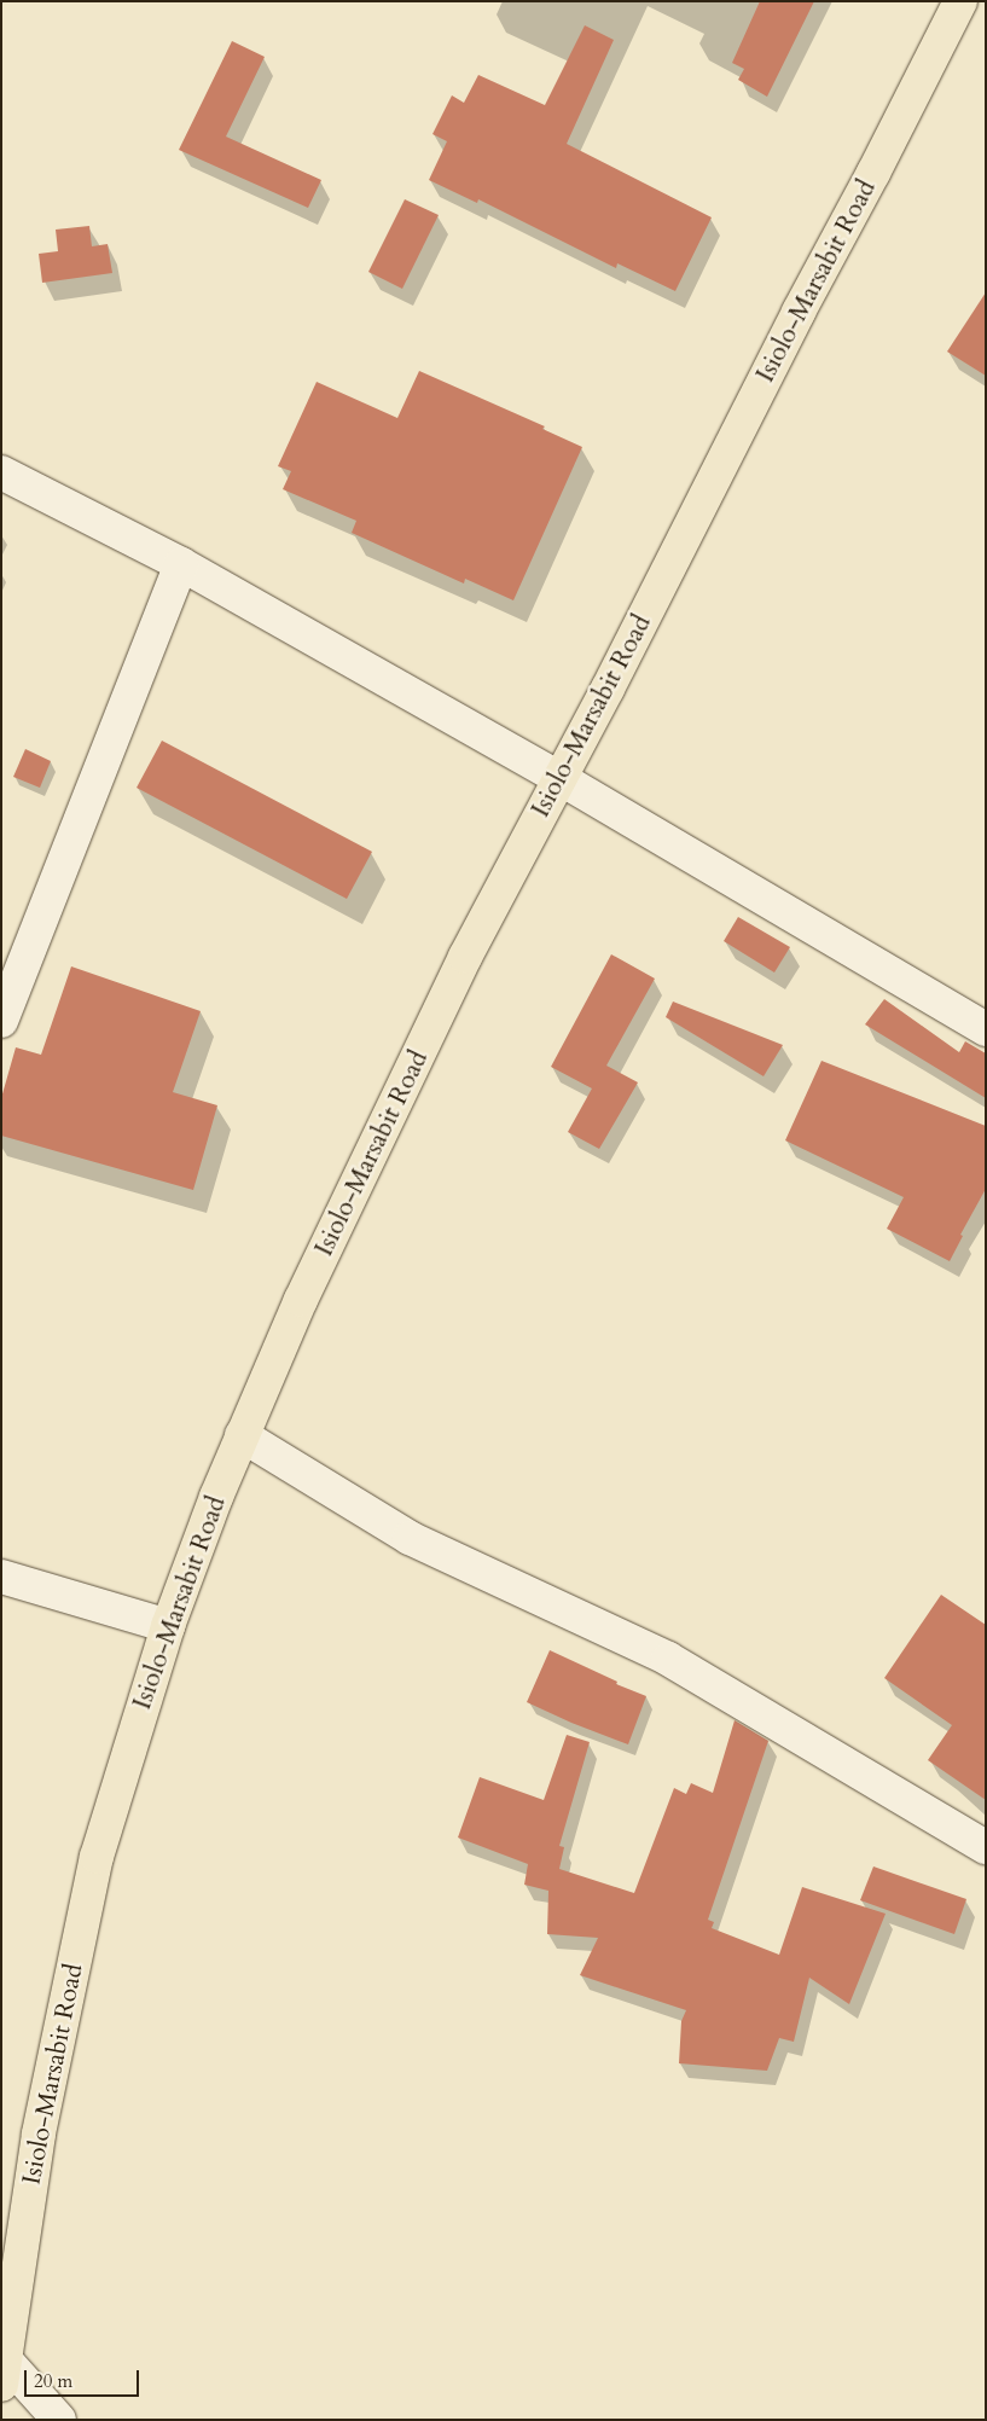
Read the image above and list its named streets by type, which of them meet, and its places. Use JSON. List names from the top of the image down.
{
  "streets": {
    "highway": ["Isiolo-Marsabit Road"]
  },
  "scale_bar": "20 m"
}
